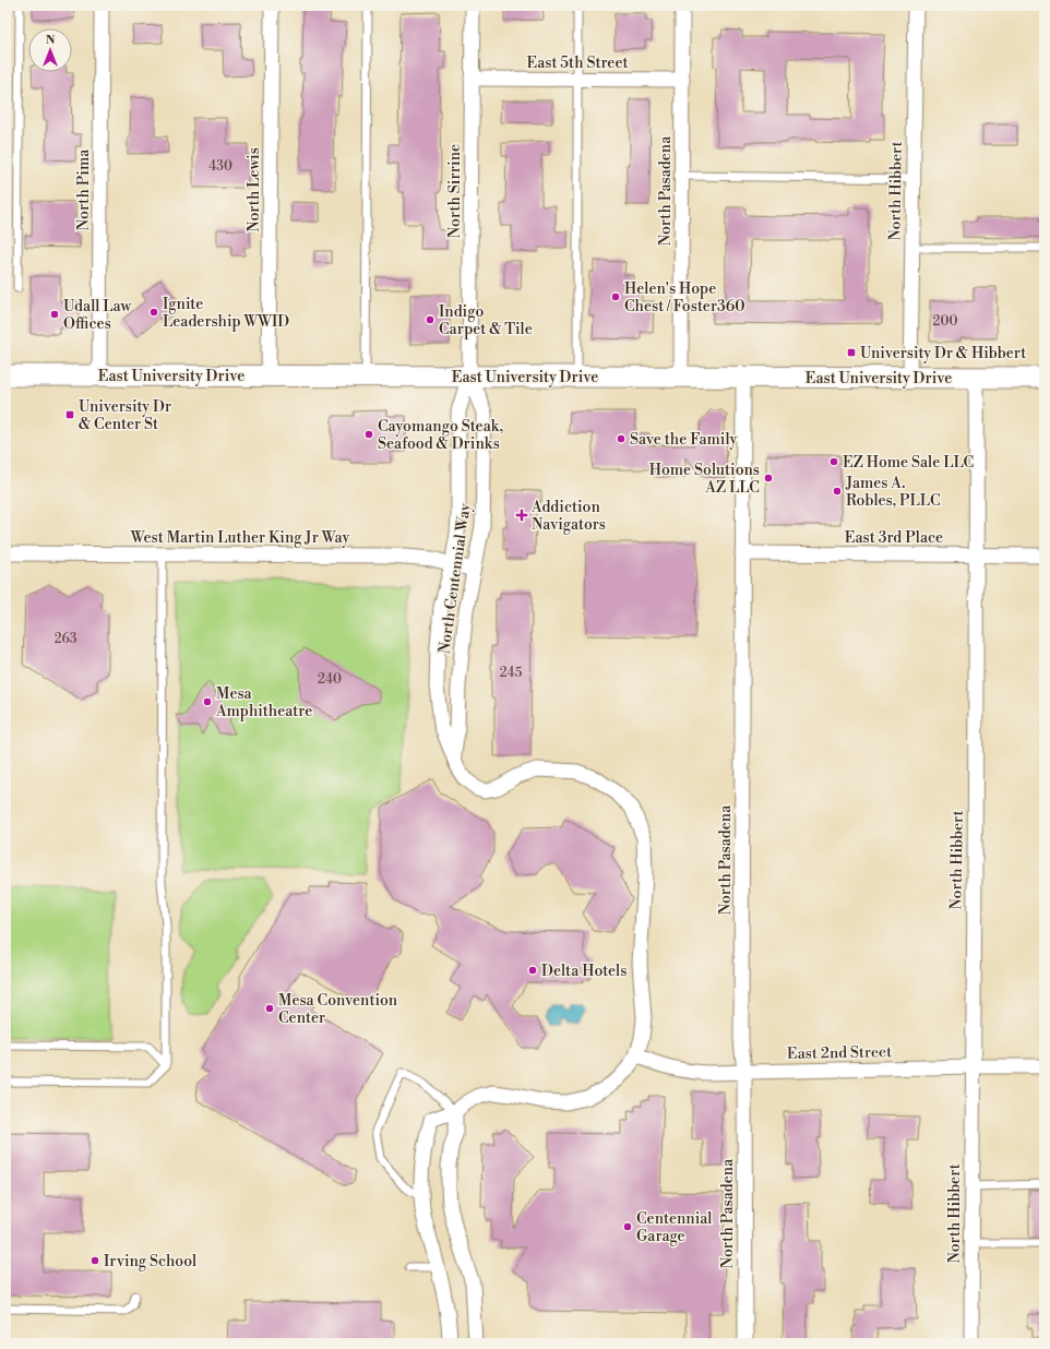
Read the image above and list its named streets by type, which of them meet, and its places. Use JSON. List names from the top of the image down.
{
  "streets": {
    "main road": ["East University Drive"],
    "street": [
      "East 5th Street",
      "North Pima",
      "North Lewis",
      "North Sirrine",
      "North Pasadena",
      "North Hibbert",
      "West Martin Luther King Jr Way",
      "East 3rd Place",
      "North Centennial Way",
      "East 2nd Street"
    ]
  },
  "crossings": [
    ["East 5th Street", "North Sirrine"],
    ["East 5th Street", "North Pasadena"],
    ["North Pima", "East University Drive"],
    ["North Lewis", "East University Drive"],
    ["North Sirrine", "East University Drive"],
    ["North Sirrine", "North Centennial Way"],
    ["North Pasadena", "East University Drive"],
    ["North Pasadena", "East 3rd Place"],
    ["North Pasadena", "East 2nd Street"],
    ["North Hibbert", "East University Drive"],
    ["North Hibbert", "East 3rd Place"],
    ["North Hibbert", "East 2nd Street"],
    ["East University Drive", "North Centennial Way"],
    ["West Martin Luther King Jr Way", "North Centennial Way"],
    ["North Centennial Way", "East 2nd Street"]
  ],
  "places": {
    "other": [
      "Helen's Hope Chest / Foster360",
      "Ignite Leadership WWID",
      "Udall Law Offices",
      "Indigo Carpet & Tile",
      "Cayomango Steak, Seafood & Drinks",
      "Save the Family",
      "EZ Home Sale LLC",
      "Home Solutions AZ LLC",
      "James A. Robles, PLLC",
      "Mesa Amphitheatre",
      "Delta Hotels",
      "Mesa Convention Center",
      "Centennial Garage",
      "Irving School"
    ],
    "transit": ["University Dr & Hibbert", "University Dr & Center St"],
    "health": ["Addiction Navigators"]
  },
  "house_numbers": [
    "430",
    "200",
    "263",
    "245",
    "240"
  ],
  "north": "top"
}
